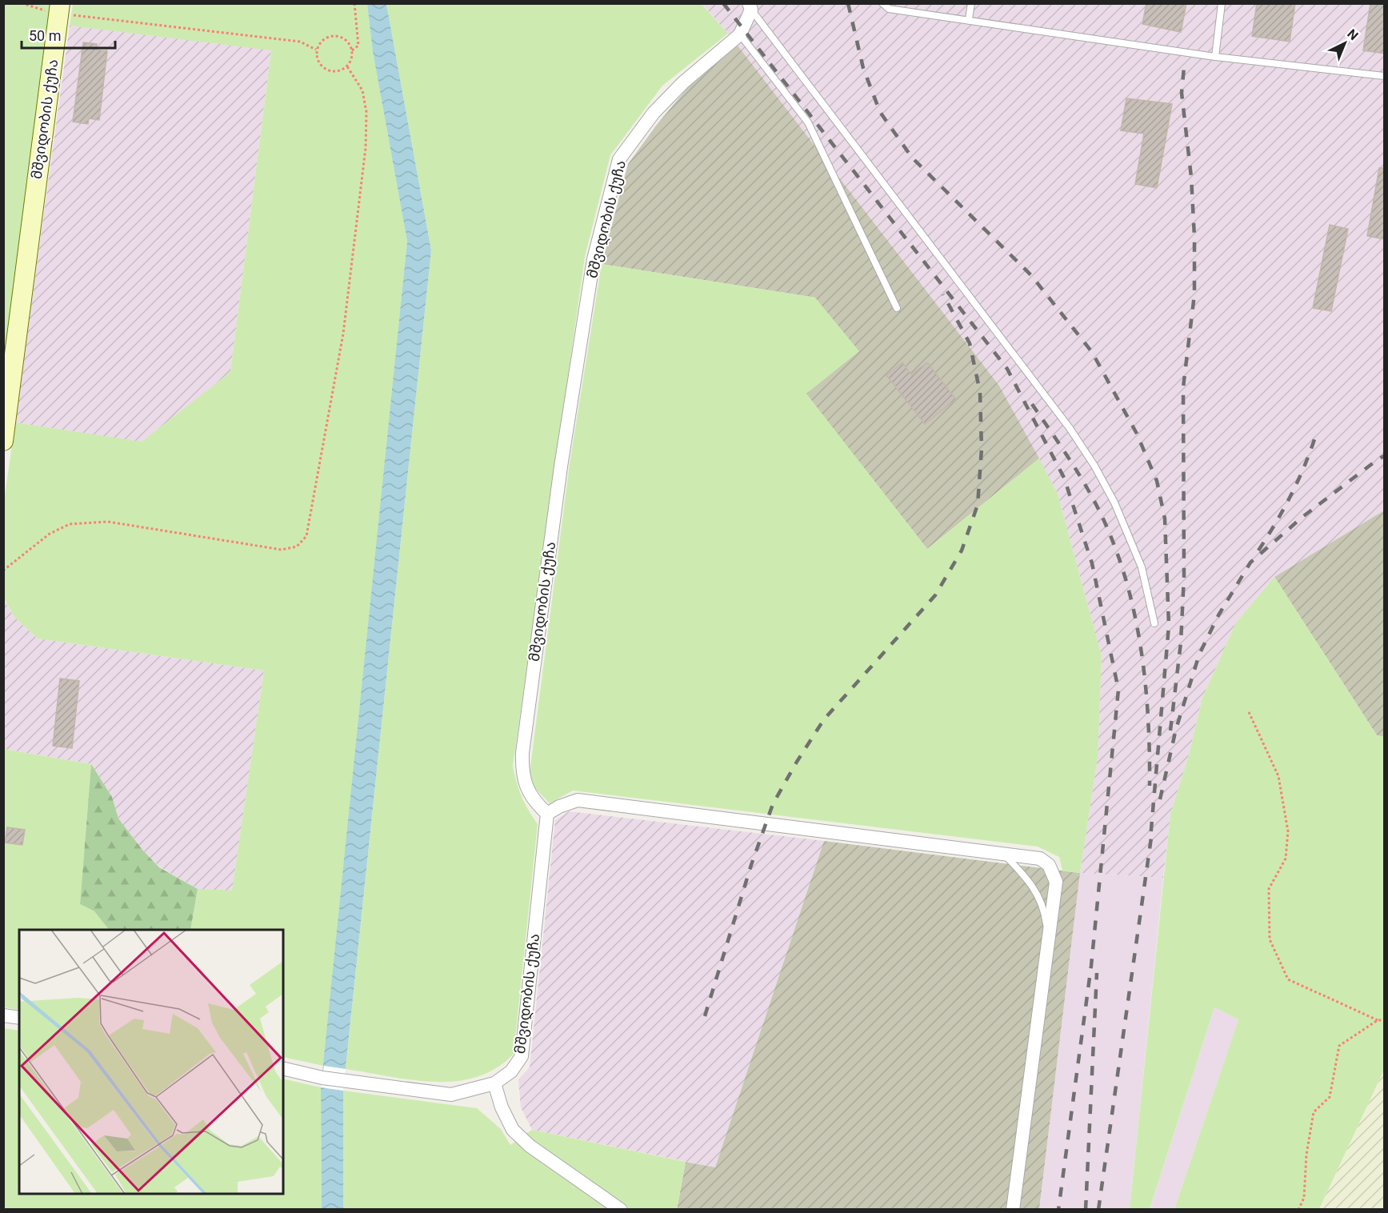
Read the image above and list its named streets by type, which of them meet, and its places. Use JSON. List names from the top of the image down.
{
  "streets": {
    "main road": ["მშვიდობის ქუჩა"]
  },
  "scale_bar": "50 m",
  "north": "top right"
}
